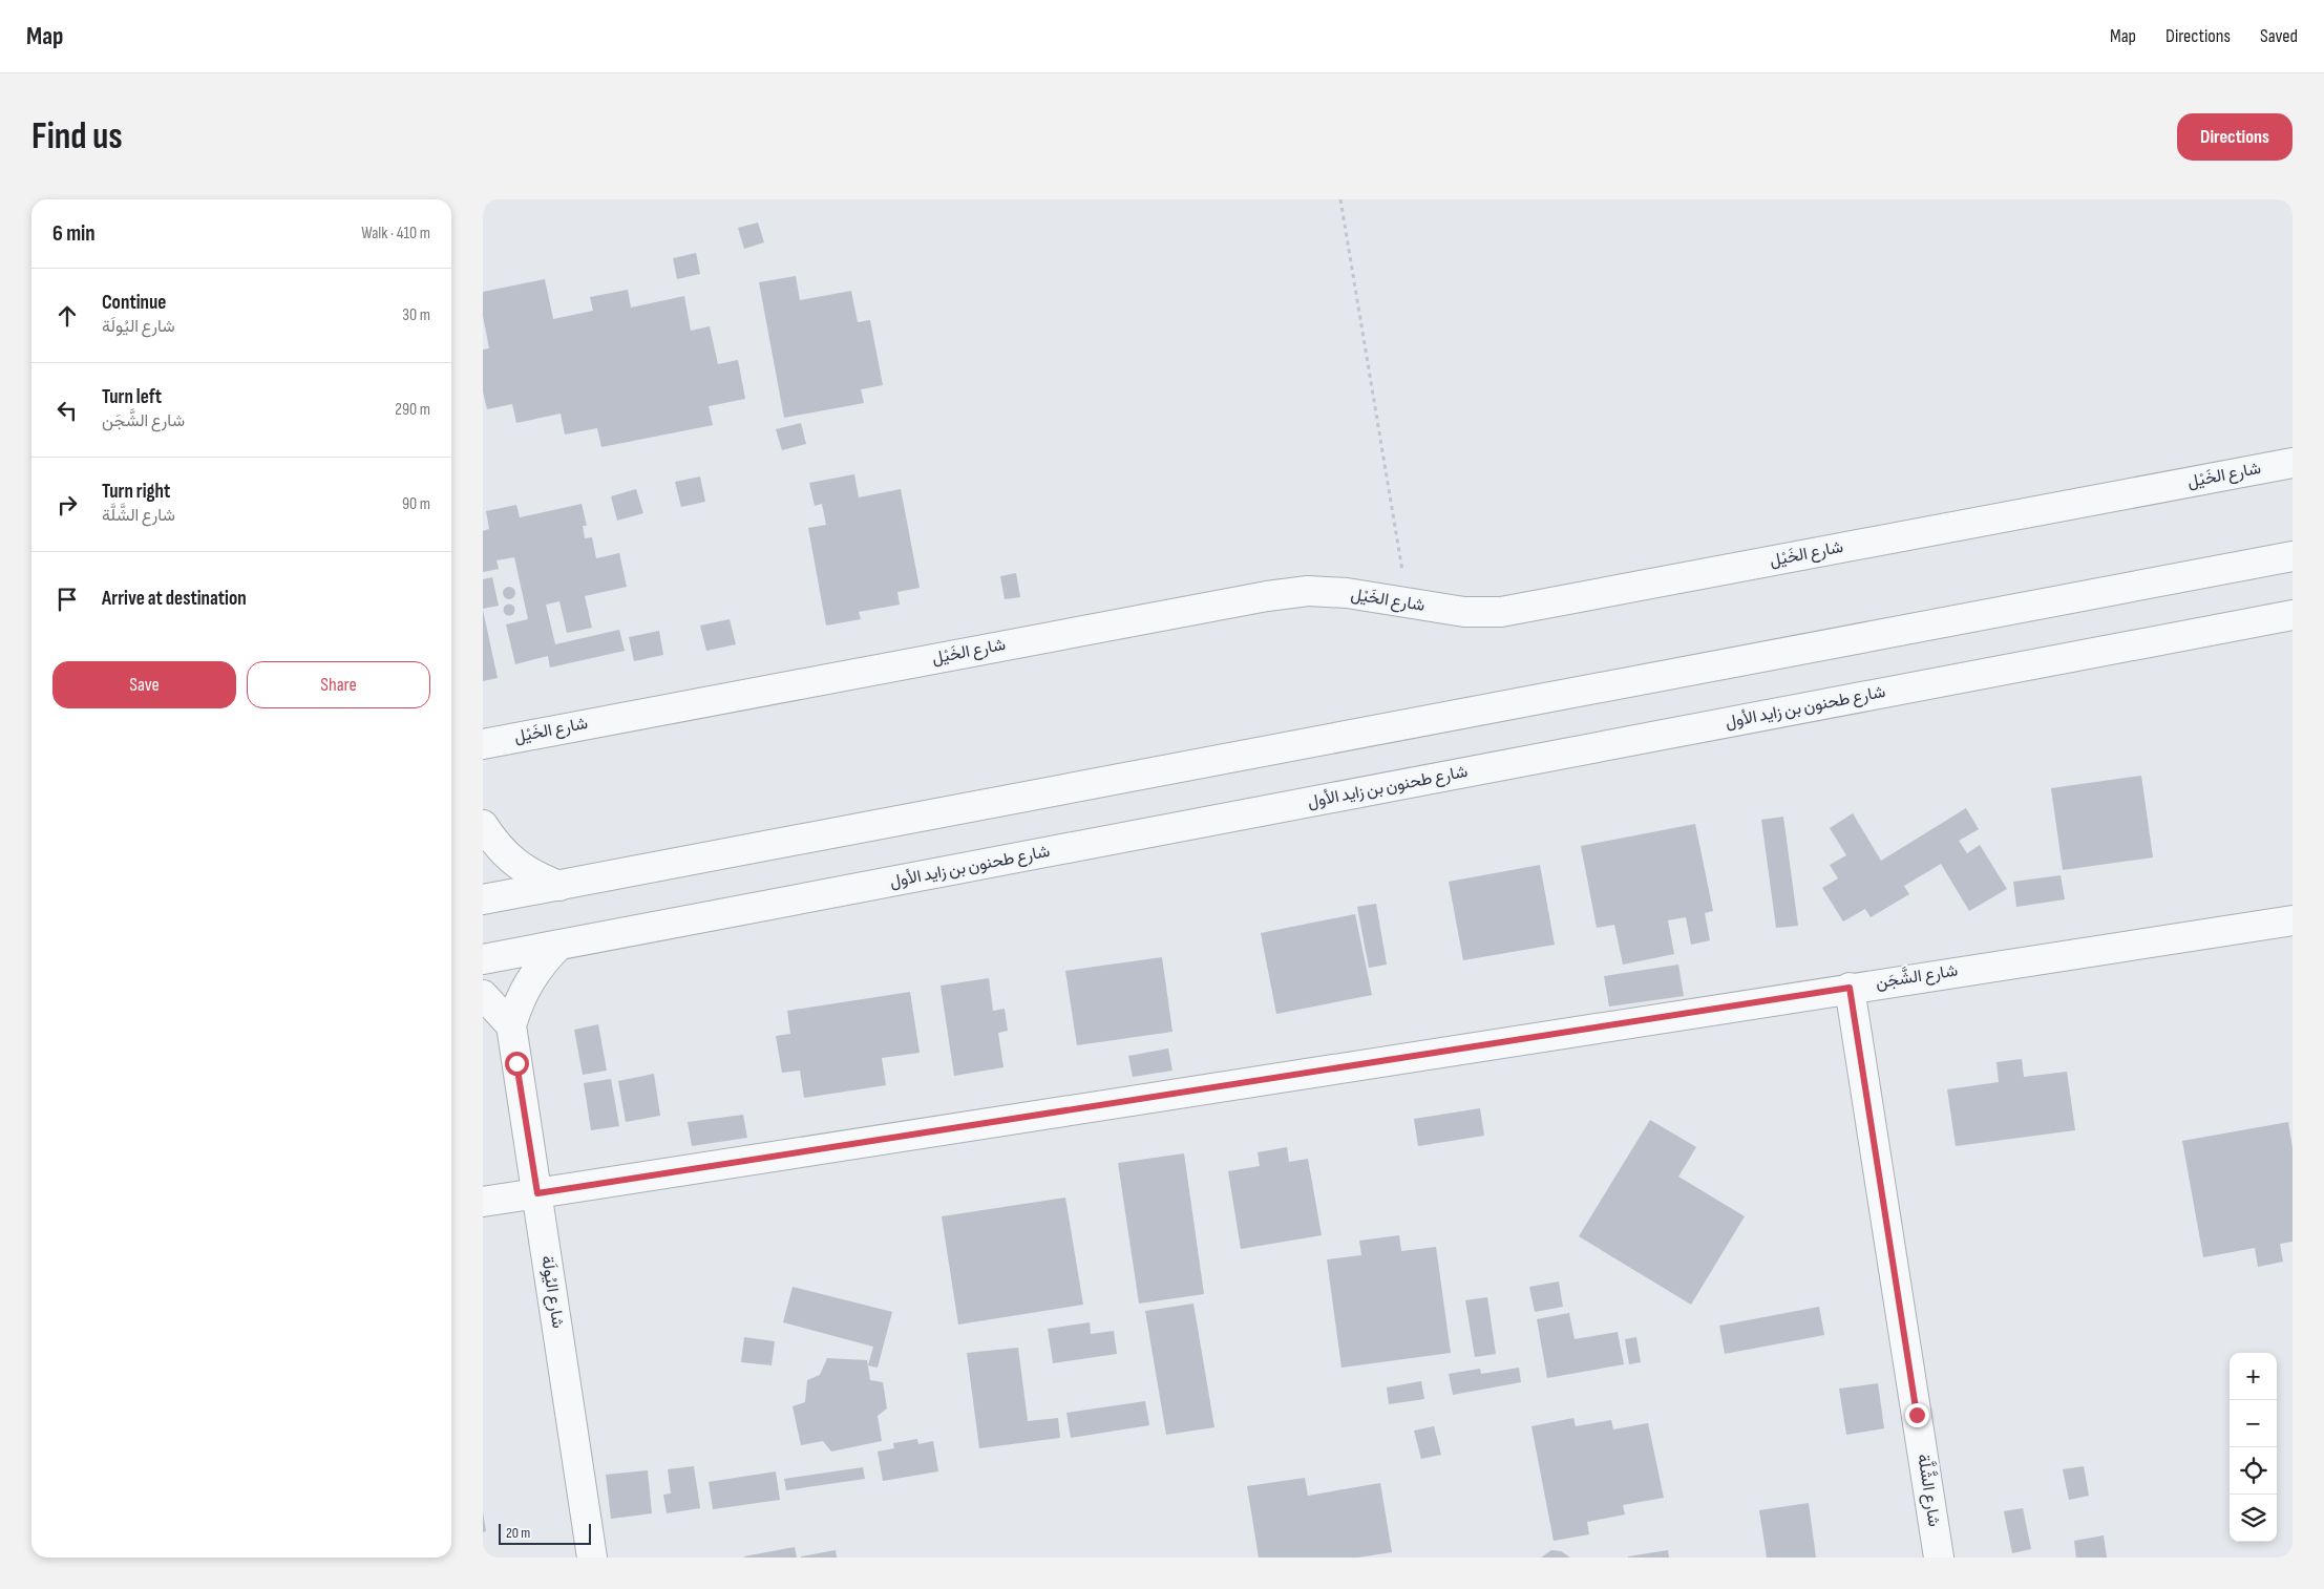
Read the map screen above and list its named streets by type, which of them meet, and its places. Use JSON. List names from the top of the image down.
{
  "streets": {
    "street": [
      "شارع الخَيْل",
      "شارع طحنون بن زايد الأول",
      "شارع الشَّجَن",
      "شارع اليُولَة",
      "شارع الشَّلَّة"
    ]
  },
  "crossings": [
    ["شارع طحنون بن زايد الأول", "شارع اليُولَة"],
    ["شارع الشَّجَن", "شارع اليُولَة"],
    ["شارع الشَّجَن", "شارع الشَّلَّة"]
  ],
  "scale_bar": "20 m",
  "page": {
    "header": "Map",
    "nav": ["Map", "Directions", "Saved"],
    "buttons": [
      "Directions",
      ["Save", "Share"]
    ],
    "title": "Find us",
    "heading": ["6 min", "Walk · 410 m"],
    "list": [
      ["Continue", "شارع اليُولَة", "30 m"],
      ["Turn left", "شارع الشَّجَن", "290 m"],
      ["Turn right", "شارع الشَّلَّة", "90 m"],
      "Arrive at destination"
    ],
    "map_buttons": ["+", "−"],
    "scale": "20 m"
  }
}
